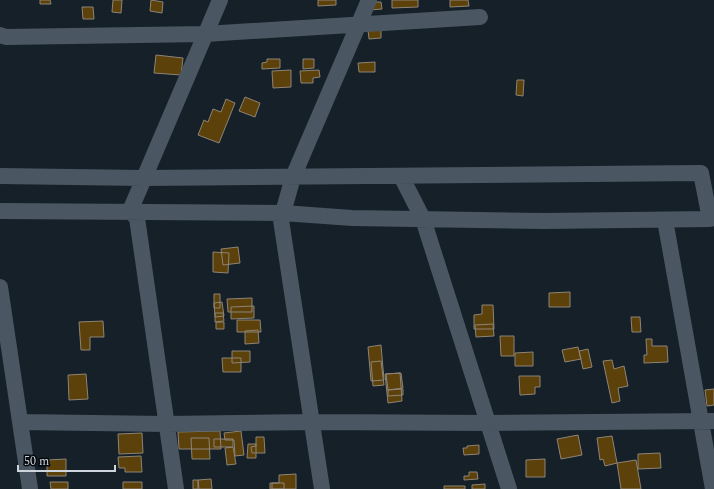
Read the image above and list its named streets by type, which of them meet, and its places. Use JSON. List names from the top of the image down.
{
  "scale_bar": "50 m"
}
